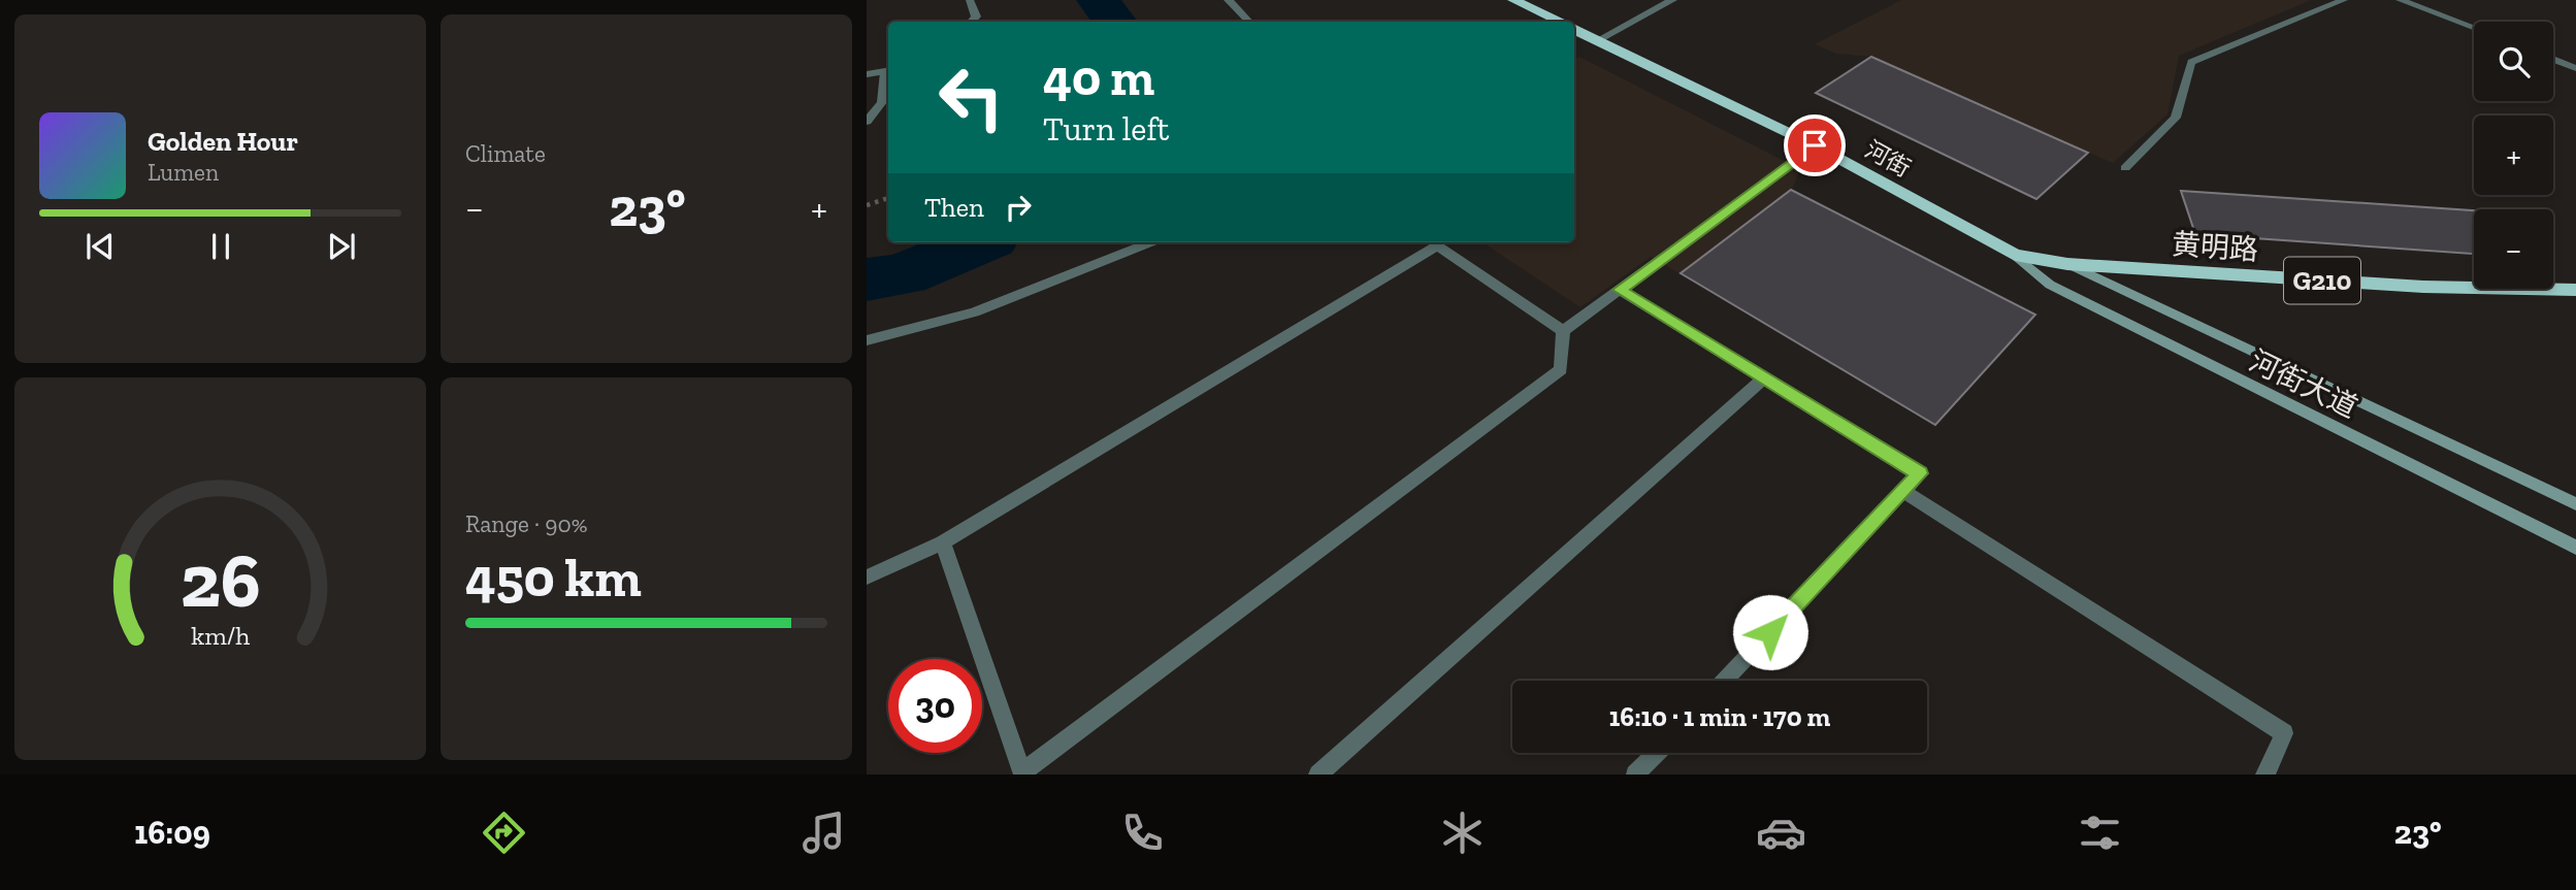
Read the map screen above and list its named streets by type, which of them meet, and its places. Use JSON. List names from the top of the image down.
{
  "streets": {
    "highway": ["河街", "黄明路", "G210"],
    "main road": ["河街大道"]
  },
  "crossings": [
    ["河街", "黄明路"],
    ["河街", "河街大道"],
    ["黄明路", "河街大道"]
  ],
  "page": {
    "tile": [
      "Climate",
      ["Range · 90%", "450 km"]
    ],
    "map_buttons": ["+", "−"],
    "turn": ["40 m", "Turn left"],
    "song": ["Golden Hour", "Lumen"],
    "then": "Then",
    "heat": ["−", "23°", "+"],
    "limit": "30",
    "trip": "16:10 · 1 min · 170 m",
    "tabs": ["16:09", "23°"],
    "gauge": ["26", "km/h"]
  }
}
